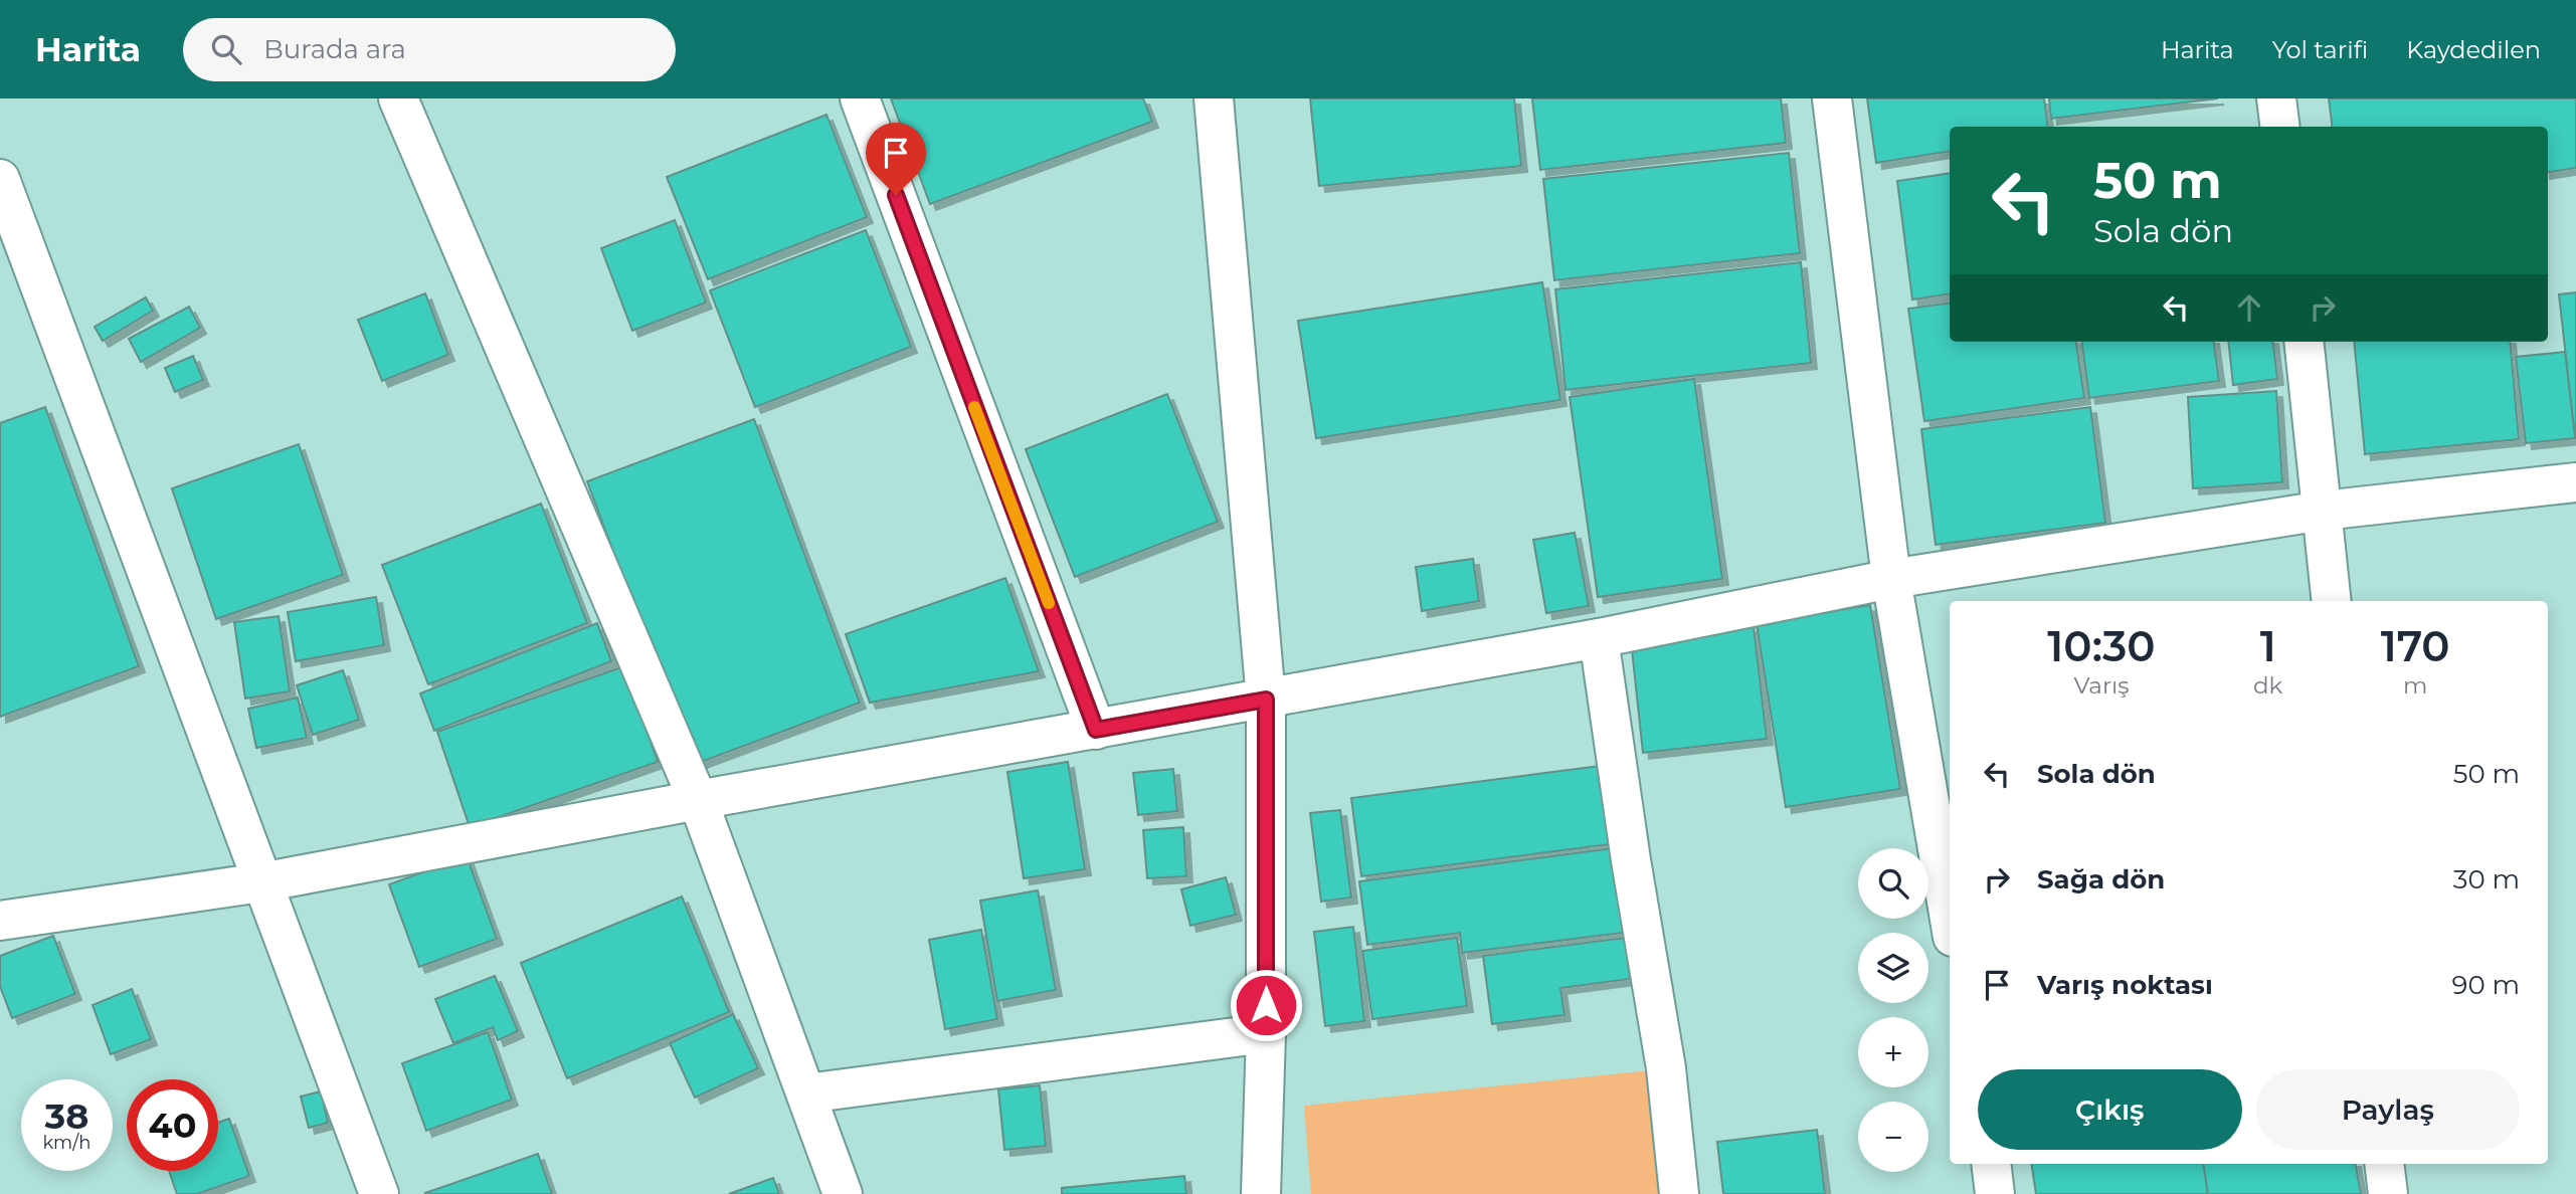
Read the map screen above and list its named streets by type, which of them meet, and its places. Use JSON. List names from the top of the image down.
{
  "page": {
    "header": "Harita",
    "search": "Burada ara",
    "nav": ["Harita", "Yol tarifi", "Kaydedilen"],
    "turn": ["50 m", "Sola dön"],
    "eta": [
      "10:30",
      "Varış",
      "1",
      "dk",
      "170",
      "m"
    ],
    "list": [
      {
        "name": "Sola dön",
        "value": "50 m"
      },
      {
        "name": "Sağa dön",
        "value": "30 m"
      },
      {
        "name": "Varış noktası",
        "value": "90 m"
      }
    ],
    "map_buttons": ["+", "−"],
    "buttons": ["Çıkış", "Paylaş"],
    "speed": "38 km/h",
    "limit": "40"
  }
}
